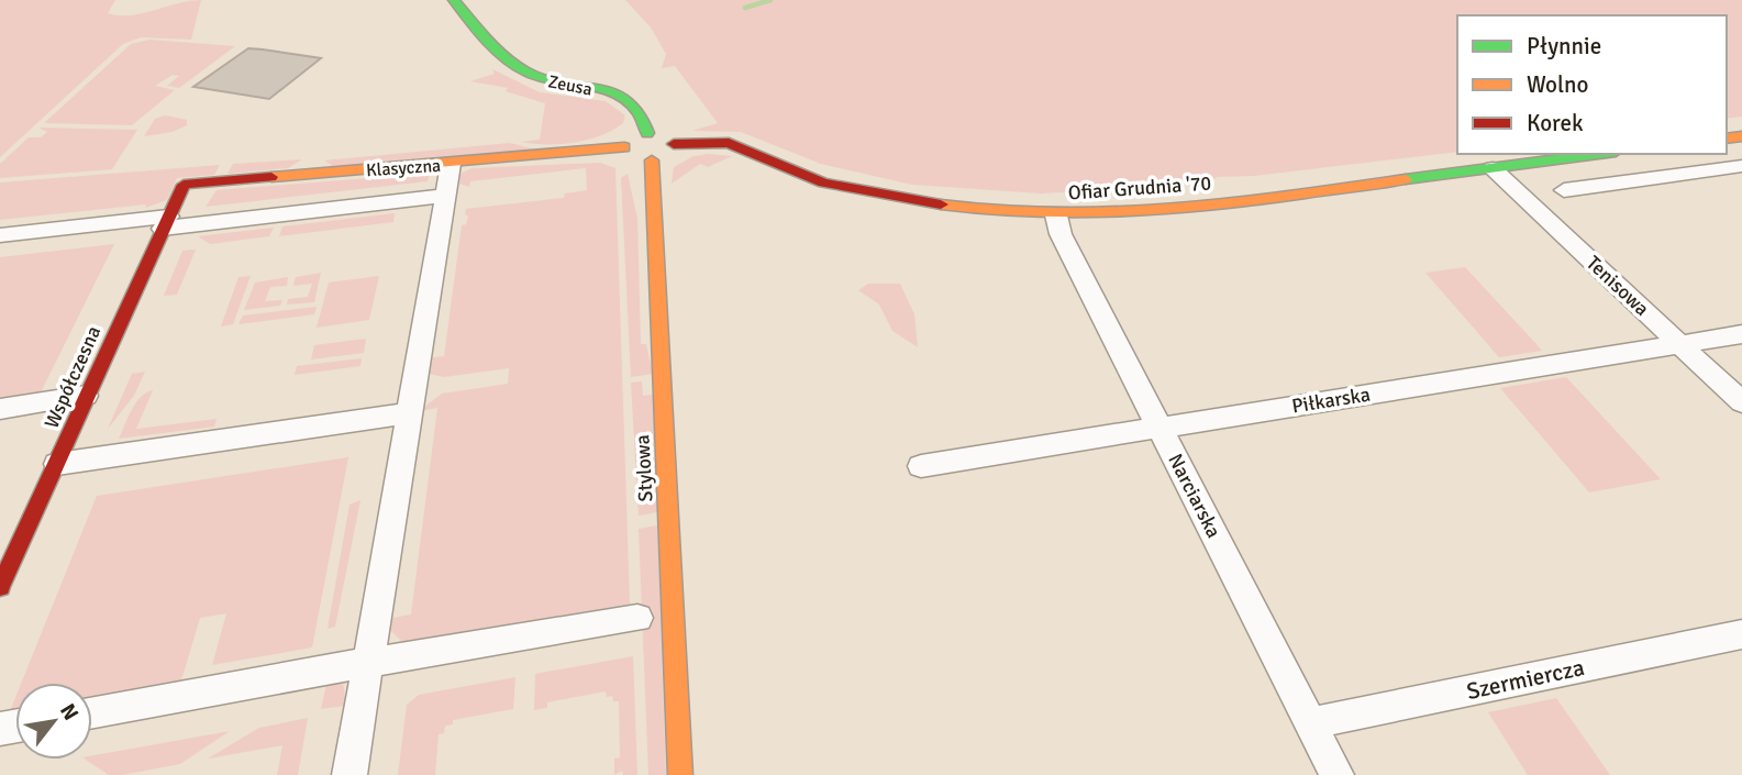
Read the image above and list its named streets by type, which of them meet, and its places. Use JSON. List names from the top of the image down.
{
  "streets": {
    "street": [
      "Zeusa",
      "Klasyczna",
      "Ofiar Grudnia '70",
      "Tenisowa",
      "Współczesna",
      "Piłkarska",
      "Stylowa",
      "Narciarska",
      "Szermiercza"
    ]
  },
  "crossings": [
    ["Klasyczna", "Współczesna"],
    ["Ofiar Grudnia '70", "Tenisowa"],
    ["Ofiar Grudnia '70", "Narciarska"],
    ["Tenisowa", "Piłkarska"],
    ["Piłkarska", "Narciarska"],
    ["Narciarska", "Szermiercza"]
  ],
  "legend": ["Płynnie", "Wolno", "Korek"],
  "north": "top right"
}
